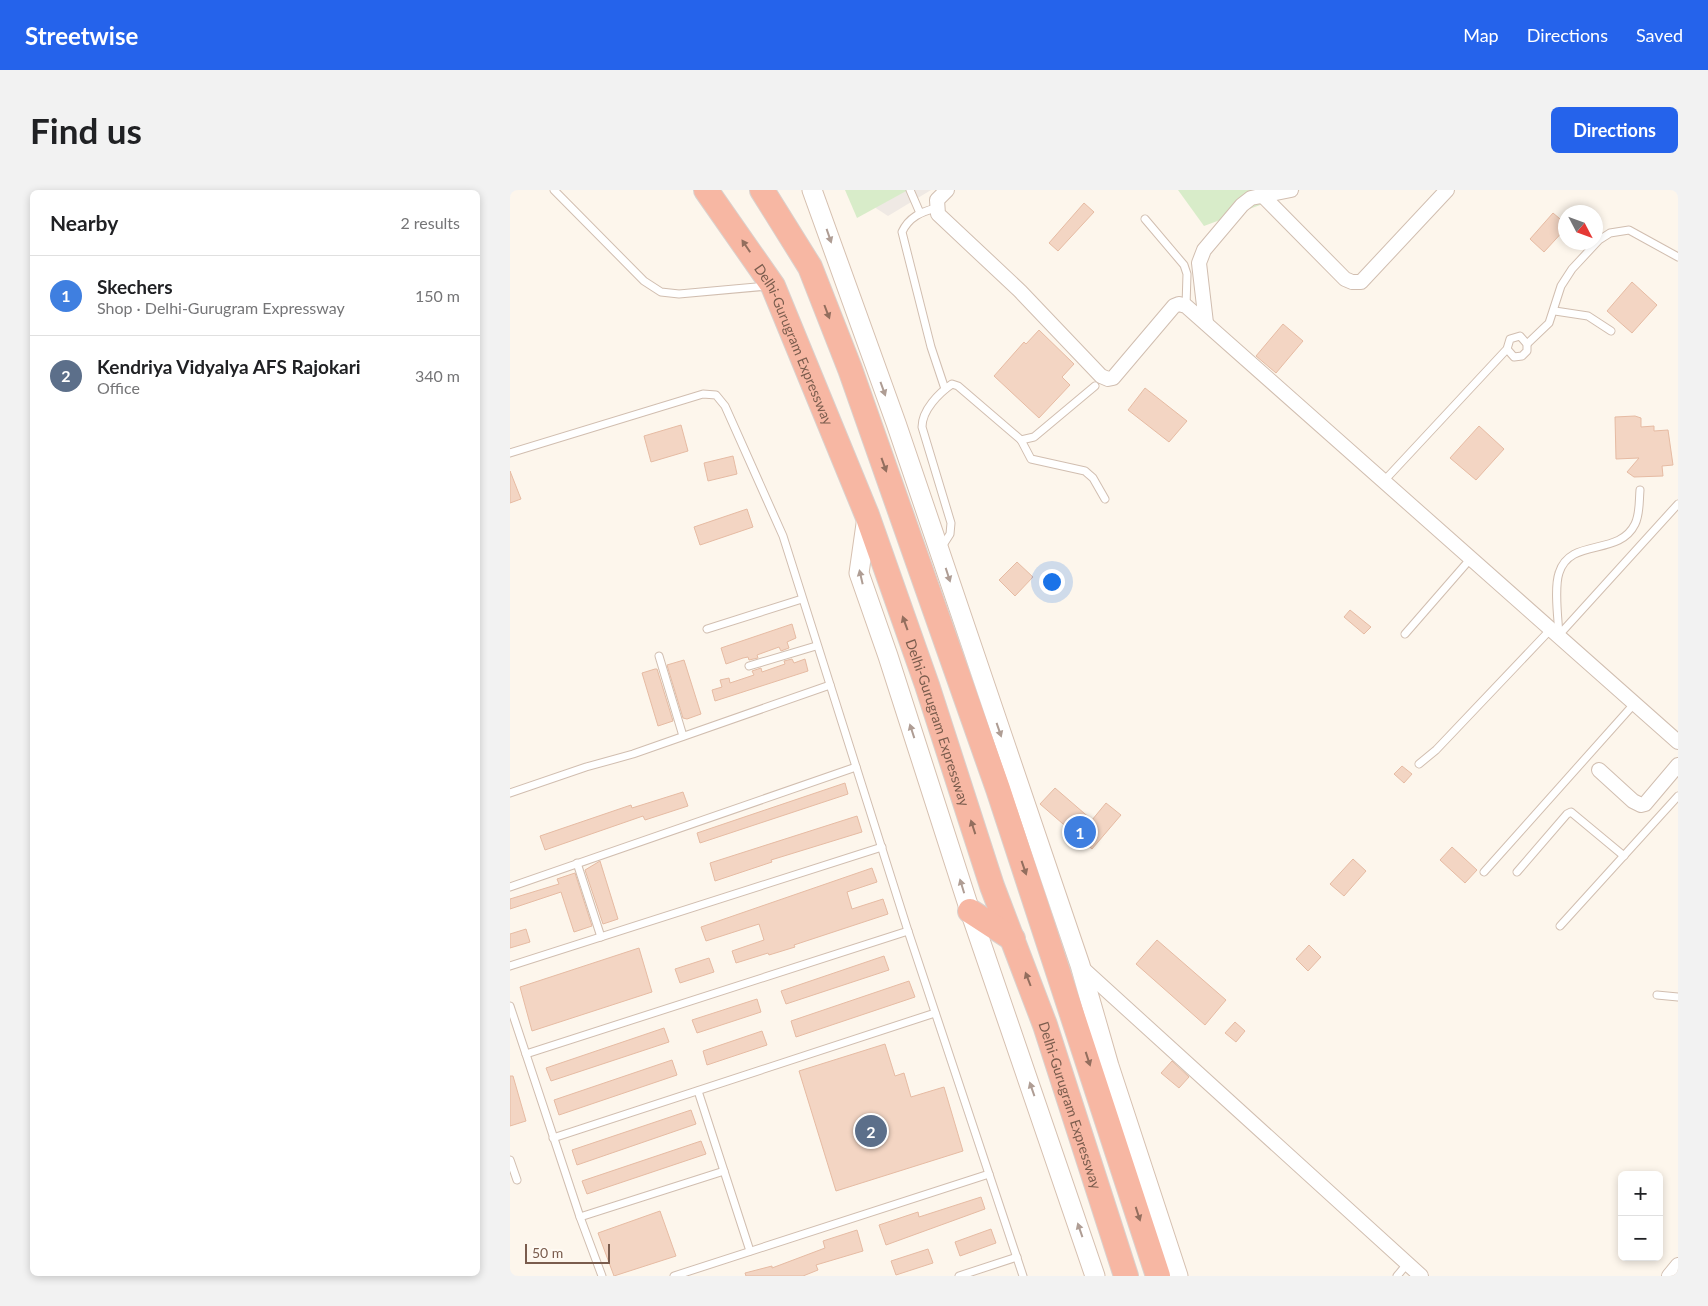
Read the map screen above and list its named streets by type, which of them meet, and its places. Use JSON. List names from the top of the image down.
{
  "streets": {
    "highway": ["Delhi-Gurugram Expressway"]
  },
  "scale_bar": "50 m",
  "north": "bottom right",
  "page": {
    "header": "Streetwise",
    "nav": ["Map", "Directions", "Saved"],
    "buttons": "Directions",
    "title": "Find us",
    "heading": ["Nearby", "2 results"],
    "list": [
      {
        "mark": "1",
        "name": "Skechers",
        "note": "Shop · Delhi-Gurugram Expressway",
        "value": "150 m"
      },
      {
        "mark": "2",
        "name": "Kendriya Vidyalya AFS Rajokari",
        "note": "Office",
        "value": "340 m"
      }
    ],
    "pins": ["1", "2"],
    "map_buttons": ["+", "−"],
    "scale": "50 m"
  }
}
